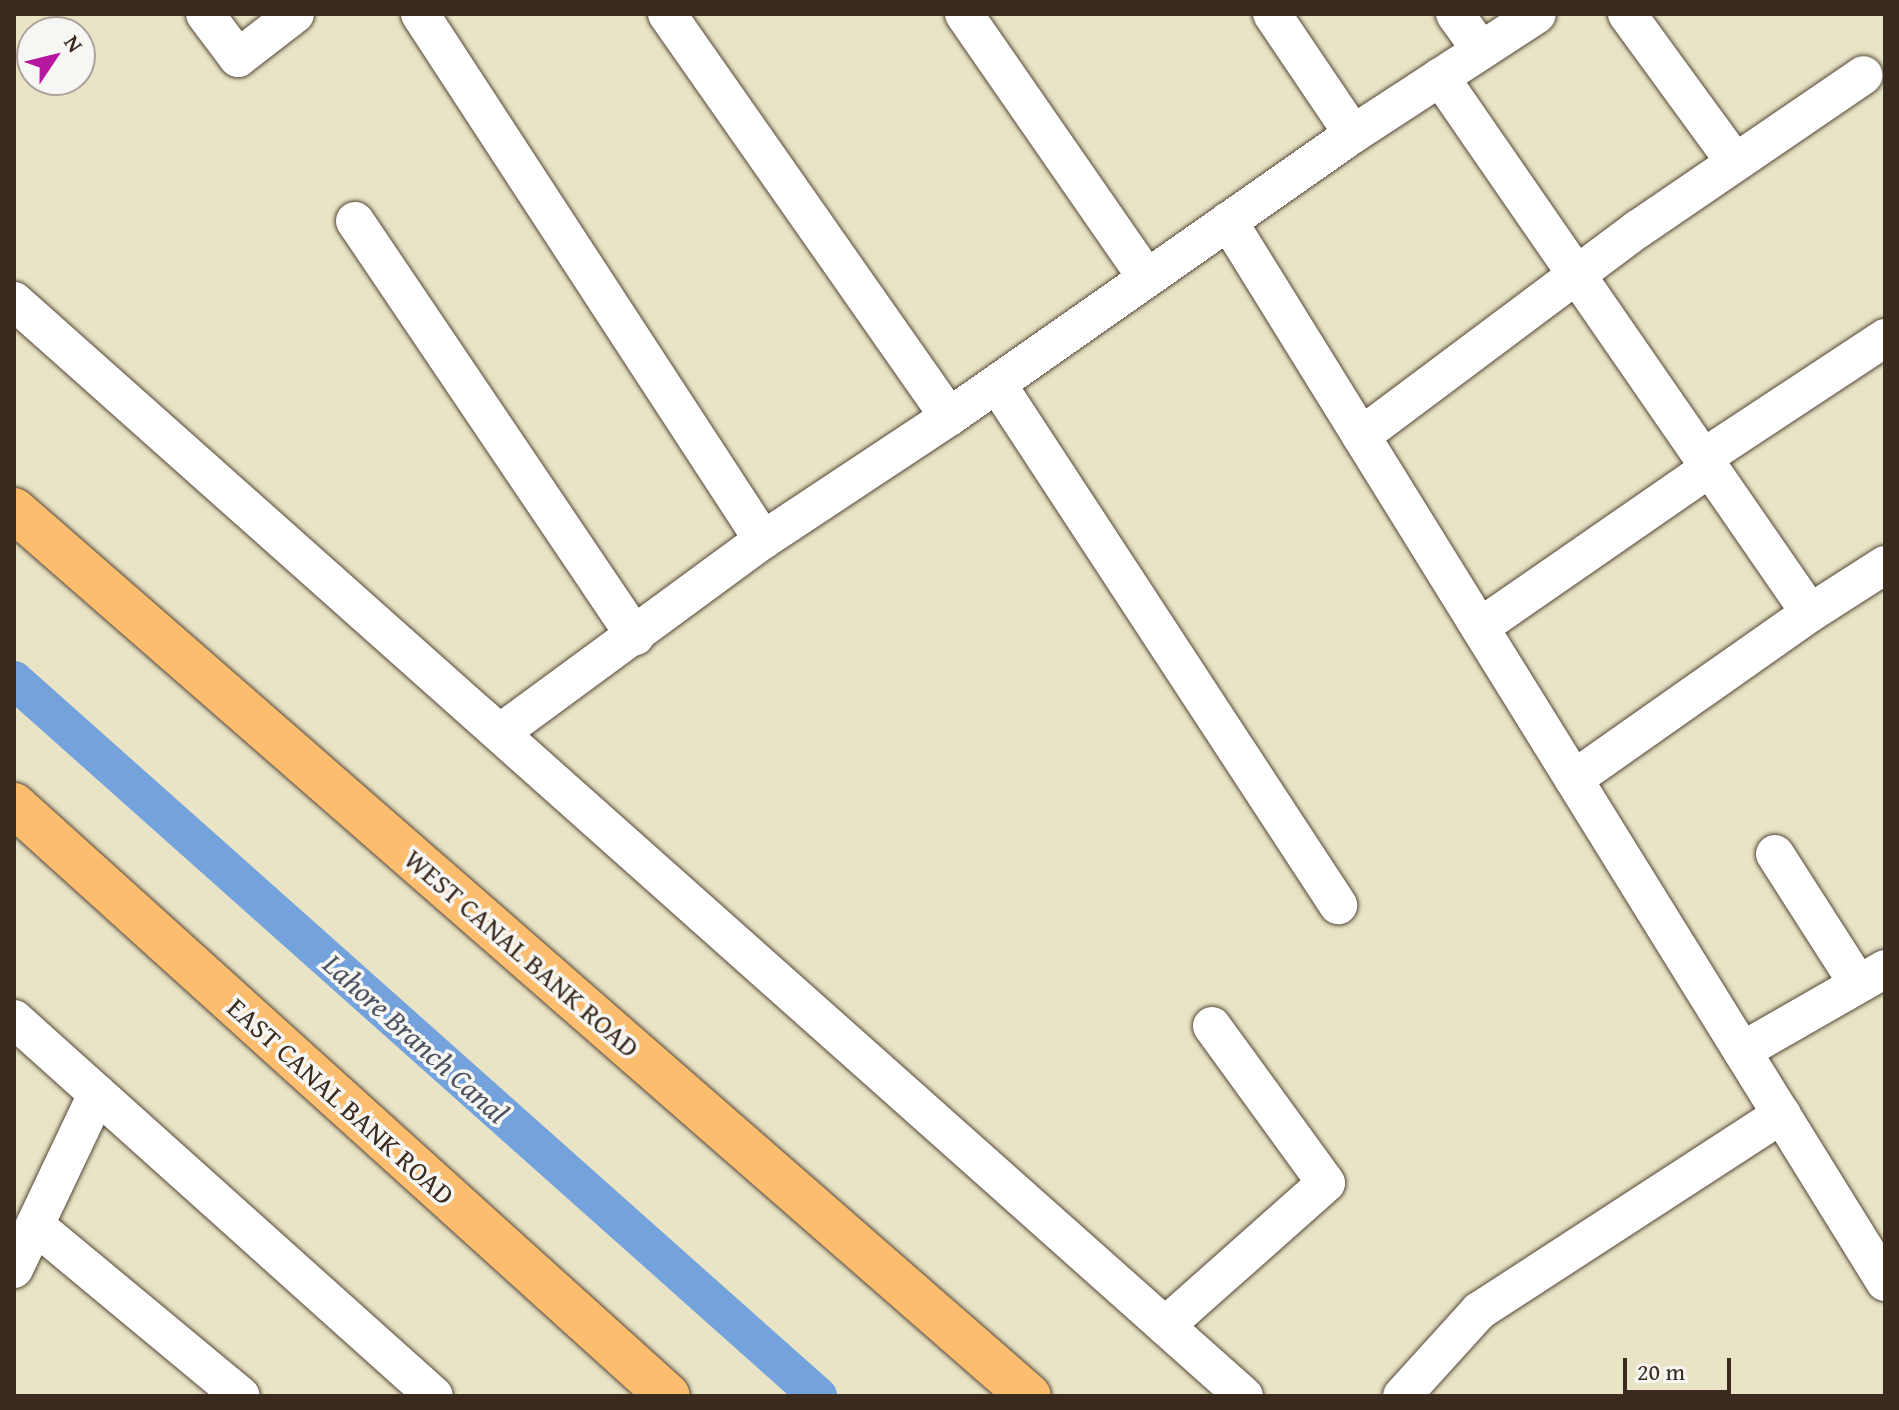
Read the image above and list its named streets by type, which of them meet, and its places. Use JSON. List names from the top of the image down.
{
  "streets": {
    "highway": ["WEST CANAL BANK ROAD", "EAST CANAL BANK ROAD"]
  },
  "water": ["Lahore Branch Canal"],
  "scale_bar": "20 m",
  "north": "top right"
}
